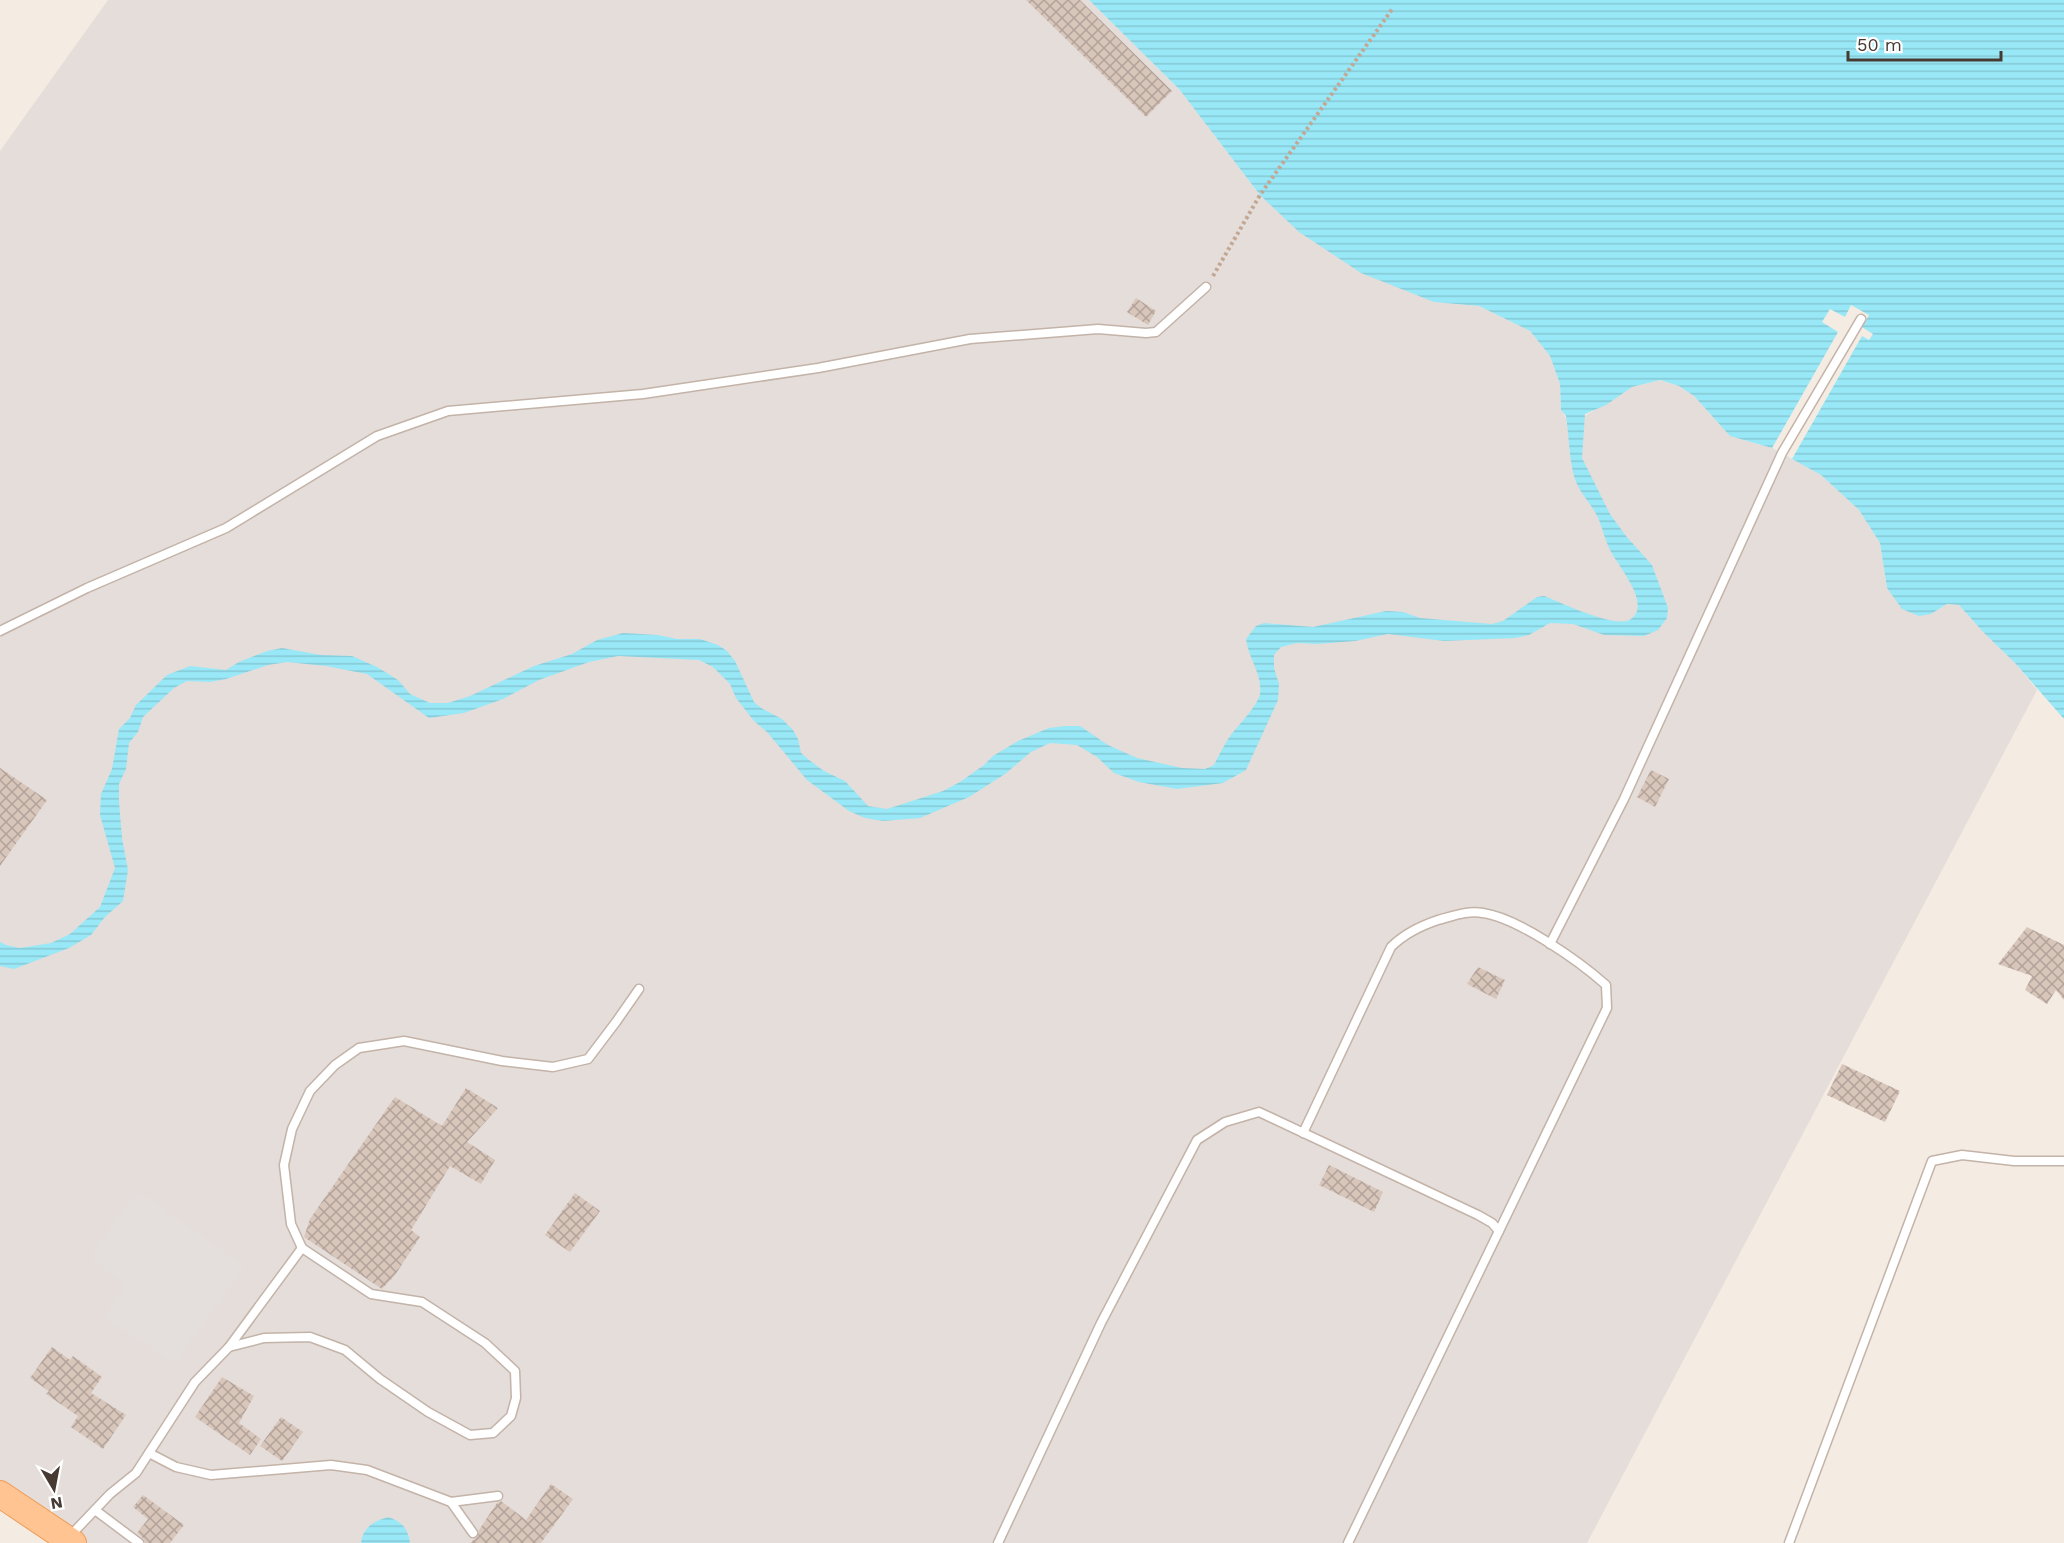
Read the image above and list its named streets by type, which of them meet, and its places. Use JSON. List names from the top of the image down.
{
  "scale_bar": "50 m",
  "north": "bottom"
}
